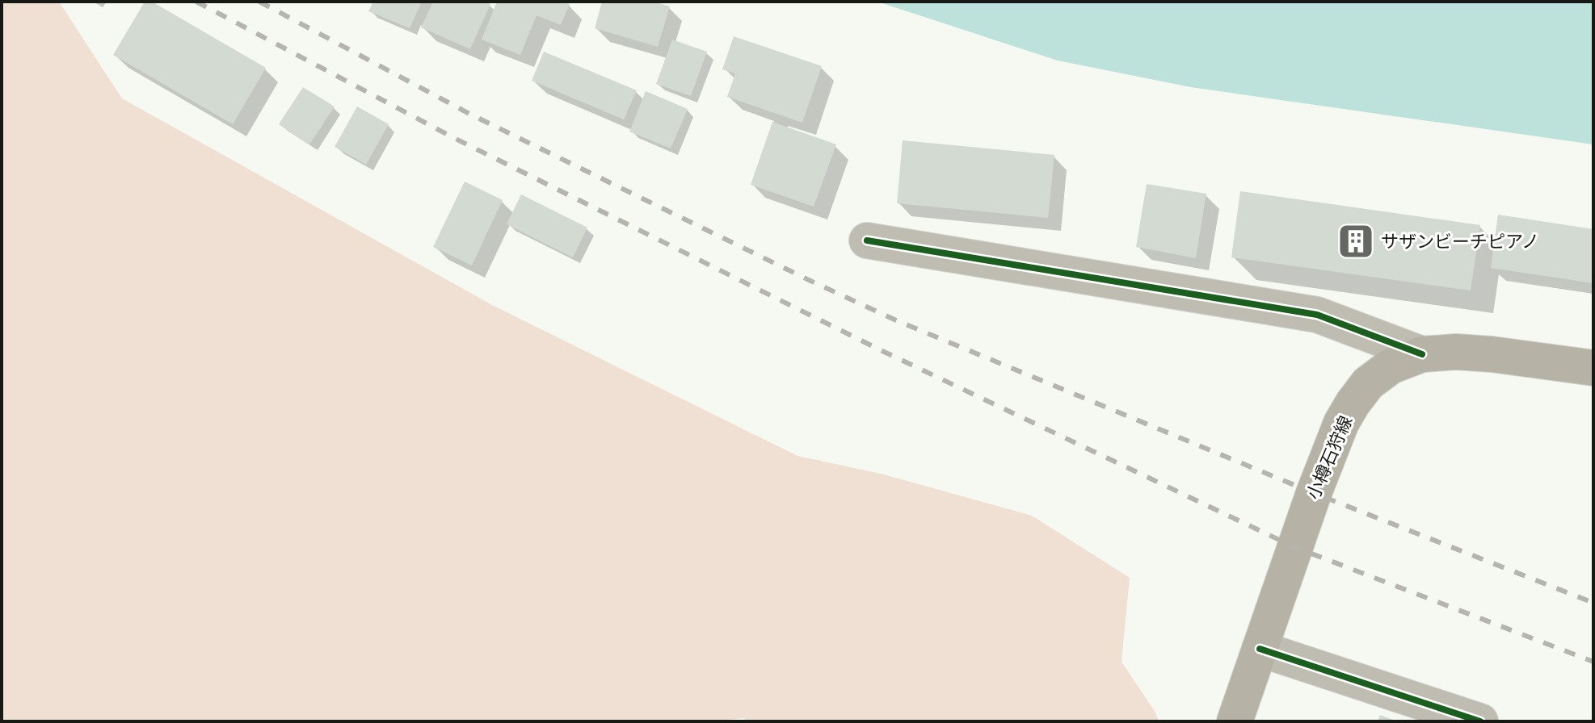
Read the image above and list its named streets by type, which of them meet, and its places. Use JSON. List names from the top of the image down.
{
  "streets": {
    "main road": ["小樽石狩線"]
  },
  "places": {
    "building": ["サザンビーチピアノ"]
  }
}
